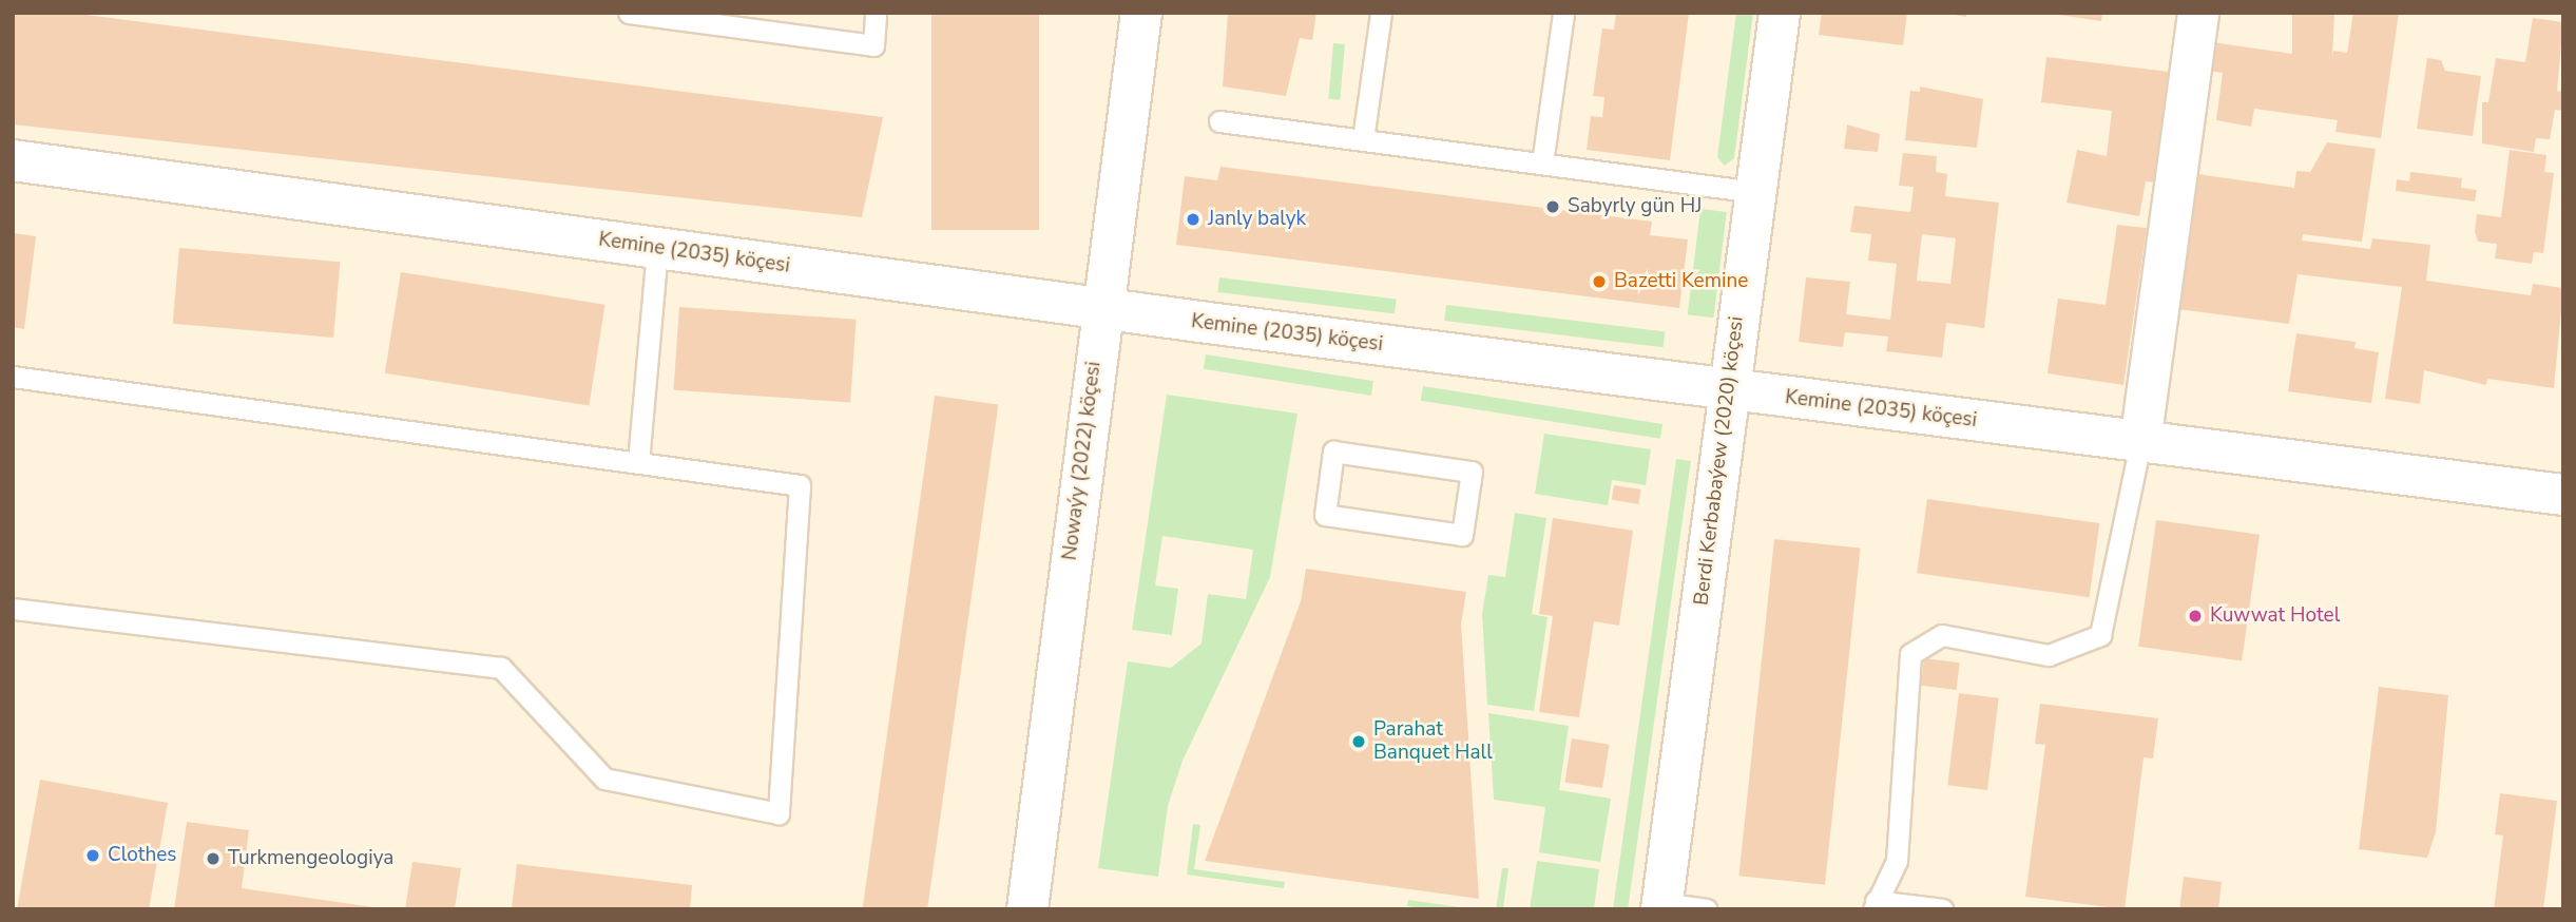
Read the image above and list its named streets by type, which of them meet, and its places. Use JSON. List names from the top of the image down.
{
  "streets": {
    "street": ["Kemine (2035) köçesi", "Nowaýy (2022) köçesi", "Berdi Kerbabaýew (2020) köçesi"]
  },
  "crossings": [
    ["Kemine (2035) köçesi", "Nowaýy (2022) köçesi"],
    ["Kemine (2035) köçesi", "Berdi Kerbabaýew (2020) köçesi"]
  ],
  "places": [
    "Sabyrly gün HJ",
    "Janly balyk",
    "Bazetti Kemine",
    "Kuwwat Hotel",
    "Parahat Banquet Hall",
    "Clothes",
    "Turkmengeologiya"
  ]
}
